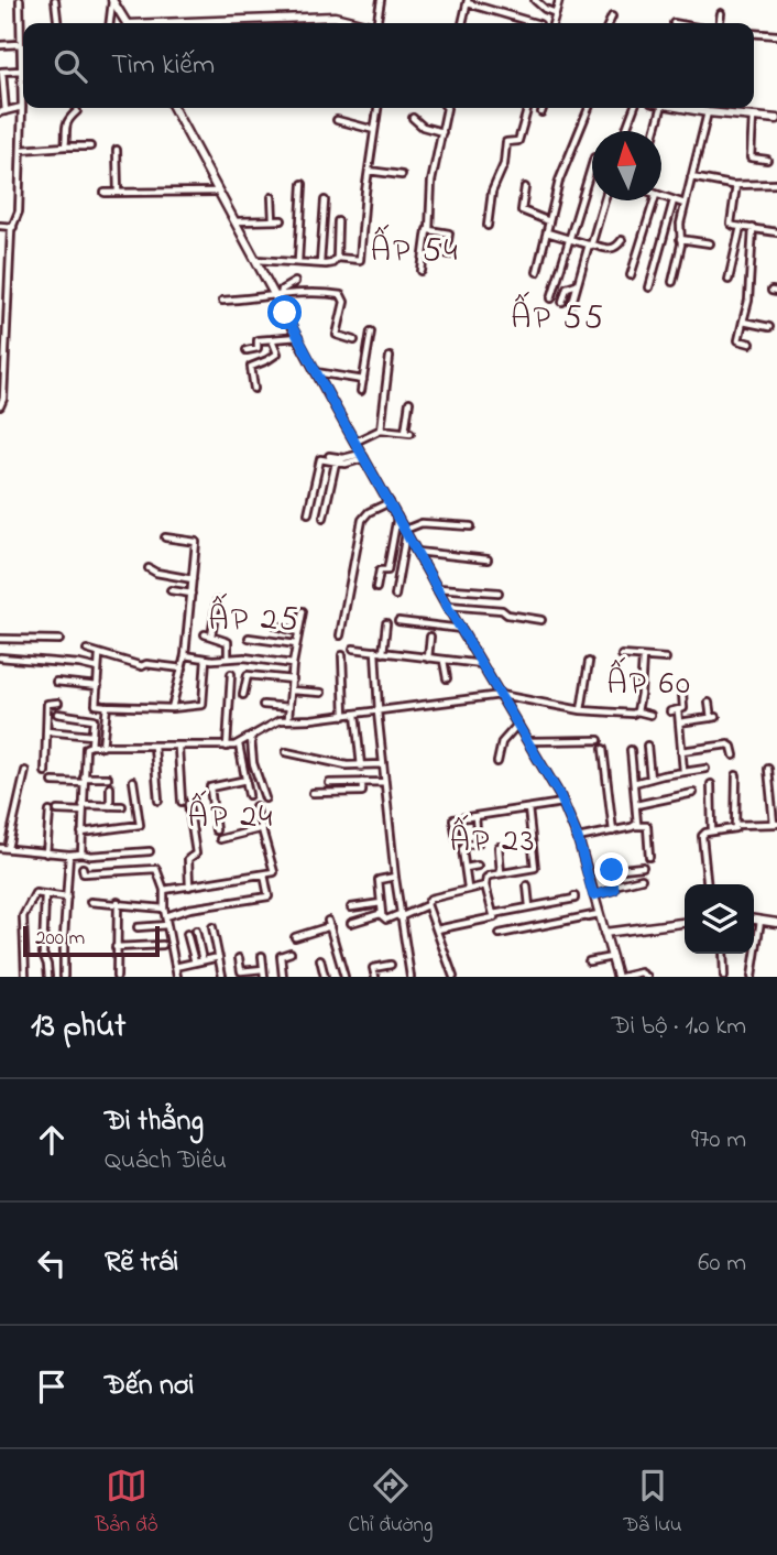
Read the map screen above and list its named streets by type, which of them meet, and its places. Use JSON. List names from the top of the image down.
{
  "districts": [
    "ẤP 54",
    "ẤP 55",
    "ẤP 25",
    "ẤP 60",
    "ẤP 24",
    "ẤP 23"
  ],
  "scale_bar": "200 m",
  "north": "top",
  "page": {
    "search": "Tìm kiếm",
    "scale": "200 m",
    "heading": ["13 phút", "Đi bộ · 1.0 km"],
    "list": [
      ["Đi thẳng", "Quách Điêu", "970 m"],
      ["Rẽ trái", "60 m"],
      "Đến nơi"
    ],
    "nav": ["Bản đồ", "Chỉ đường", "Đã lưu"]
  }
}
